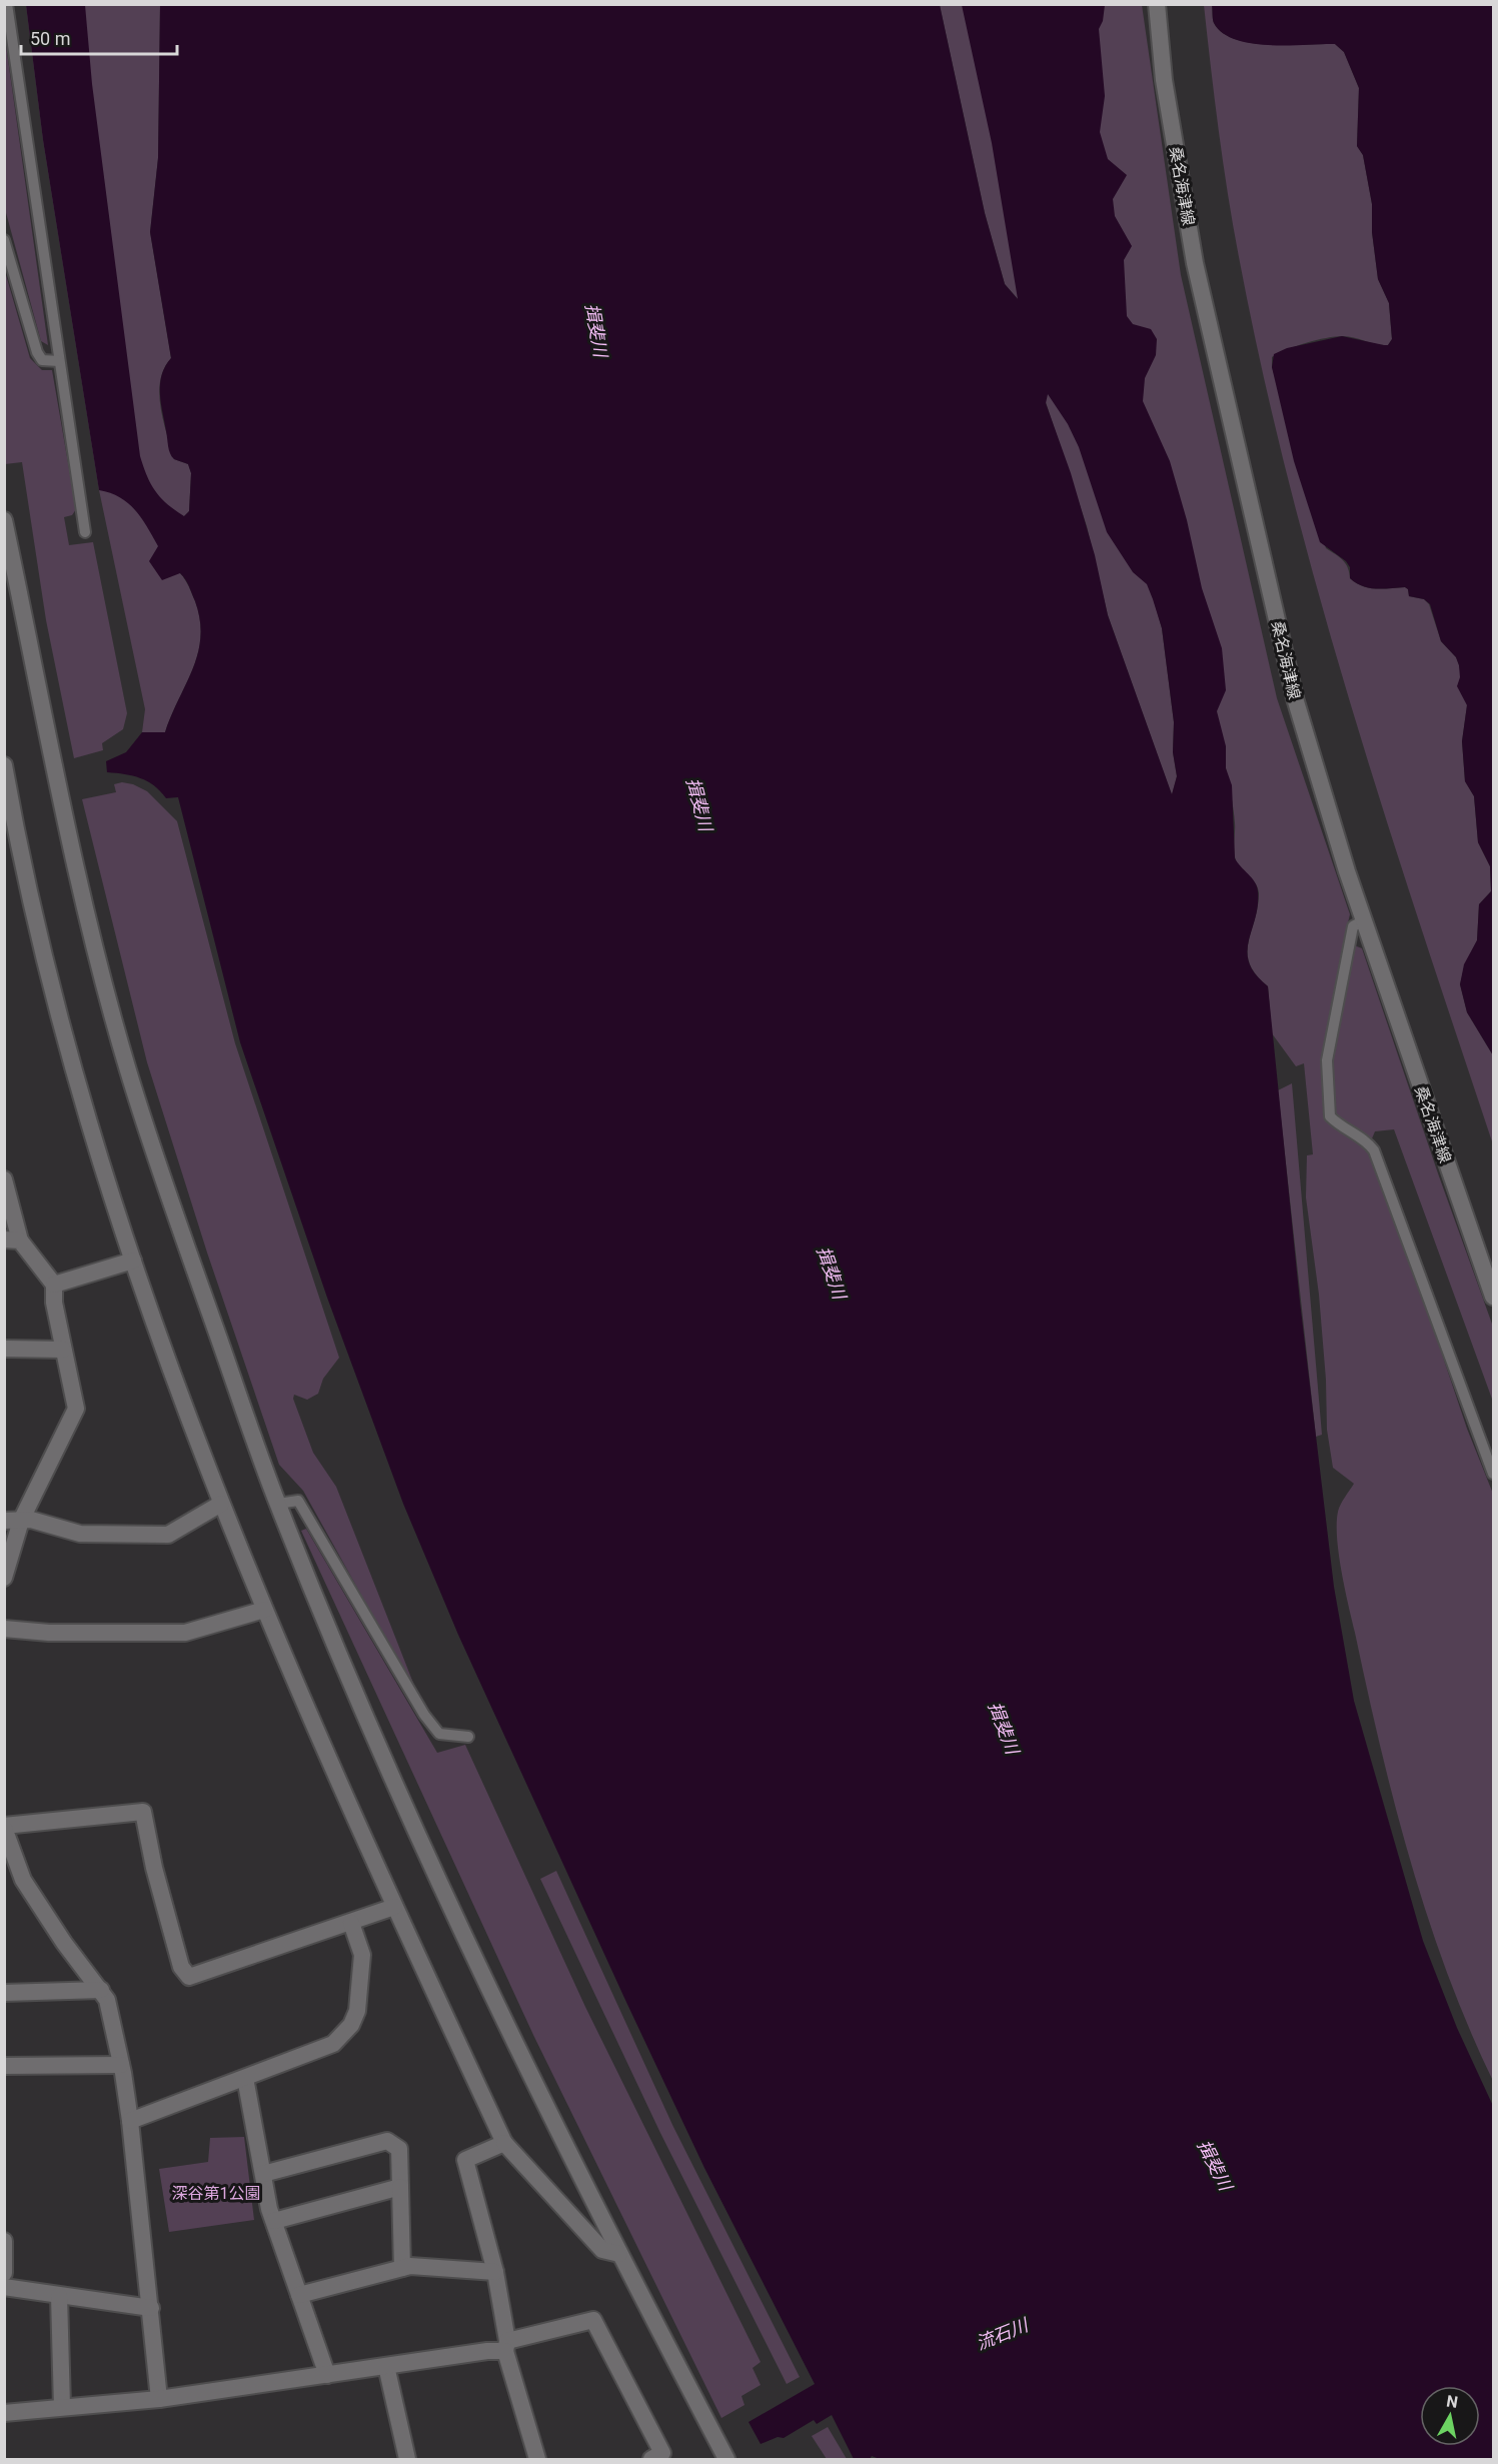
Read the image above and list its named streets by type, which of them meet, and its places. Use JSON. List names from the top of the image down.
{
  "streets": {
    "street": ["桑名海津線"]
  },
  "water": ["揖斐川", "流石川"],
  "parks": ["深谷第1公園"],
  "scale_bar": "50 m",
  "north": "top"
}
